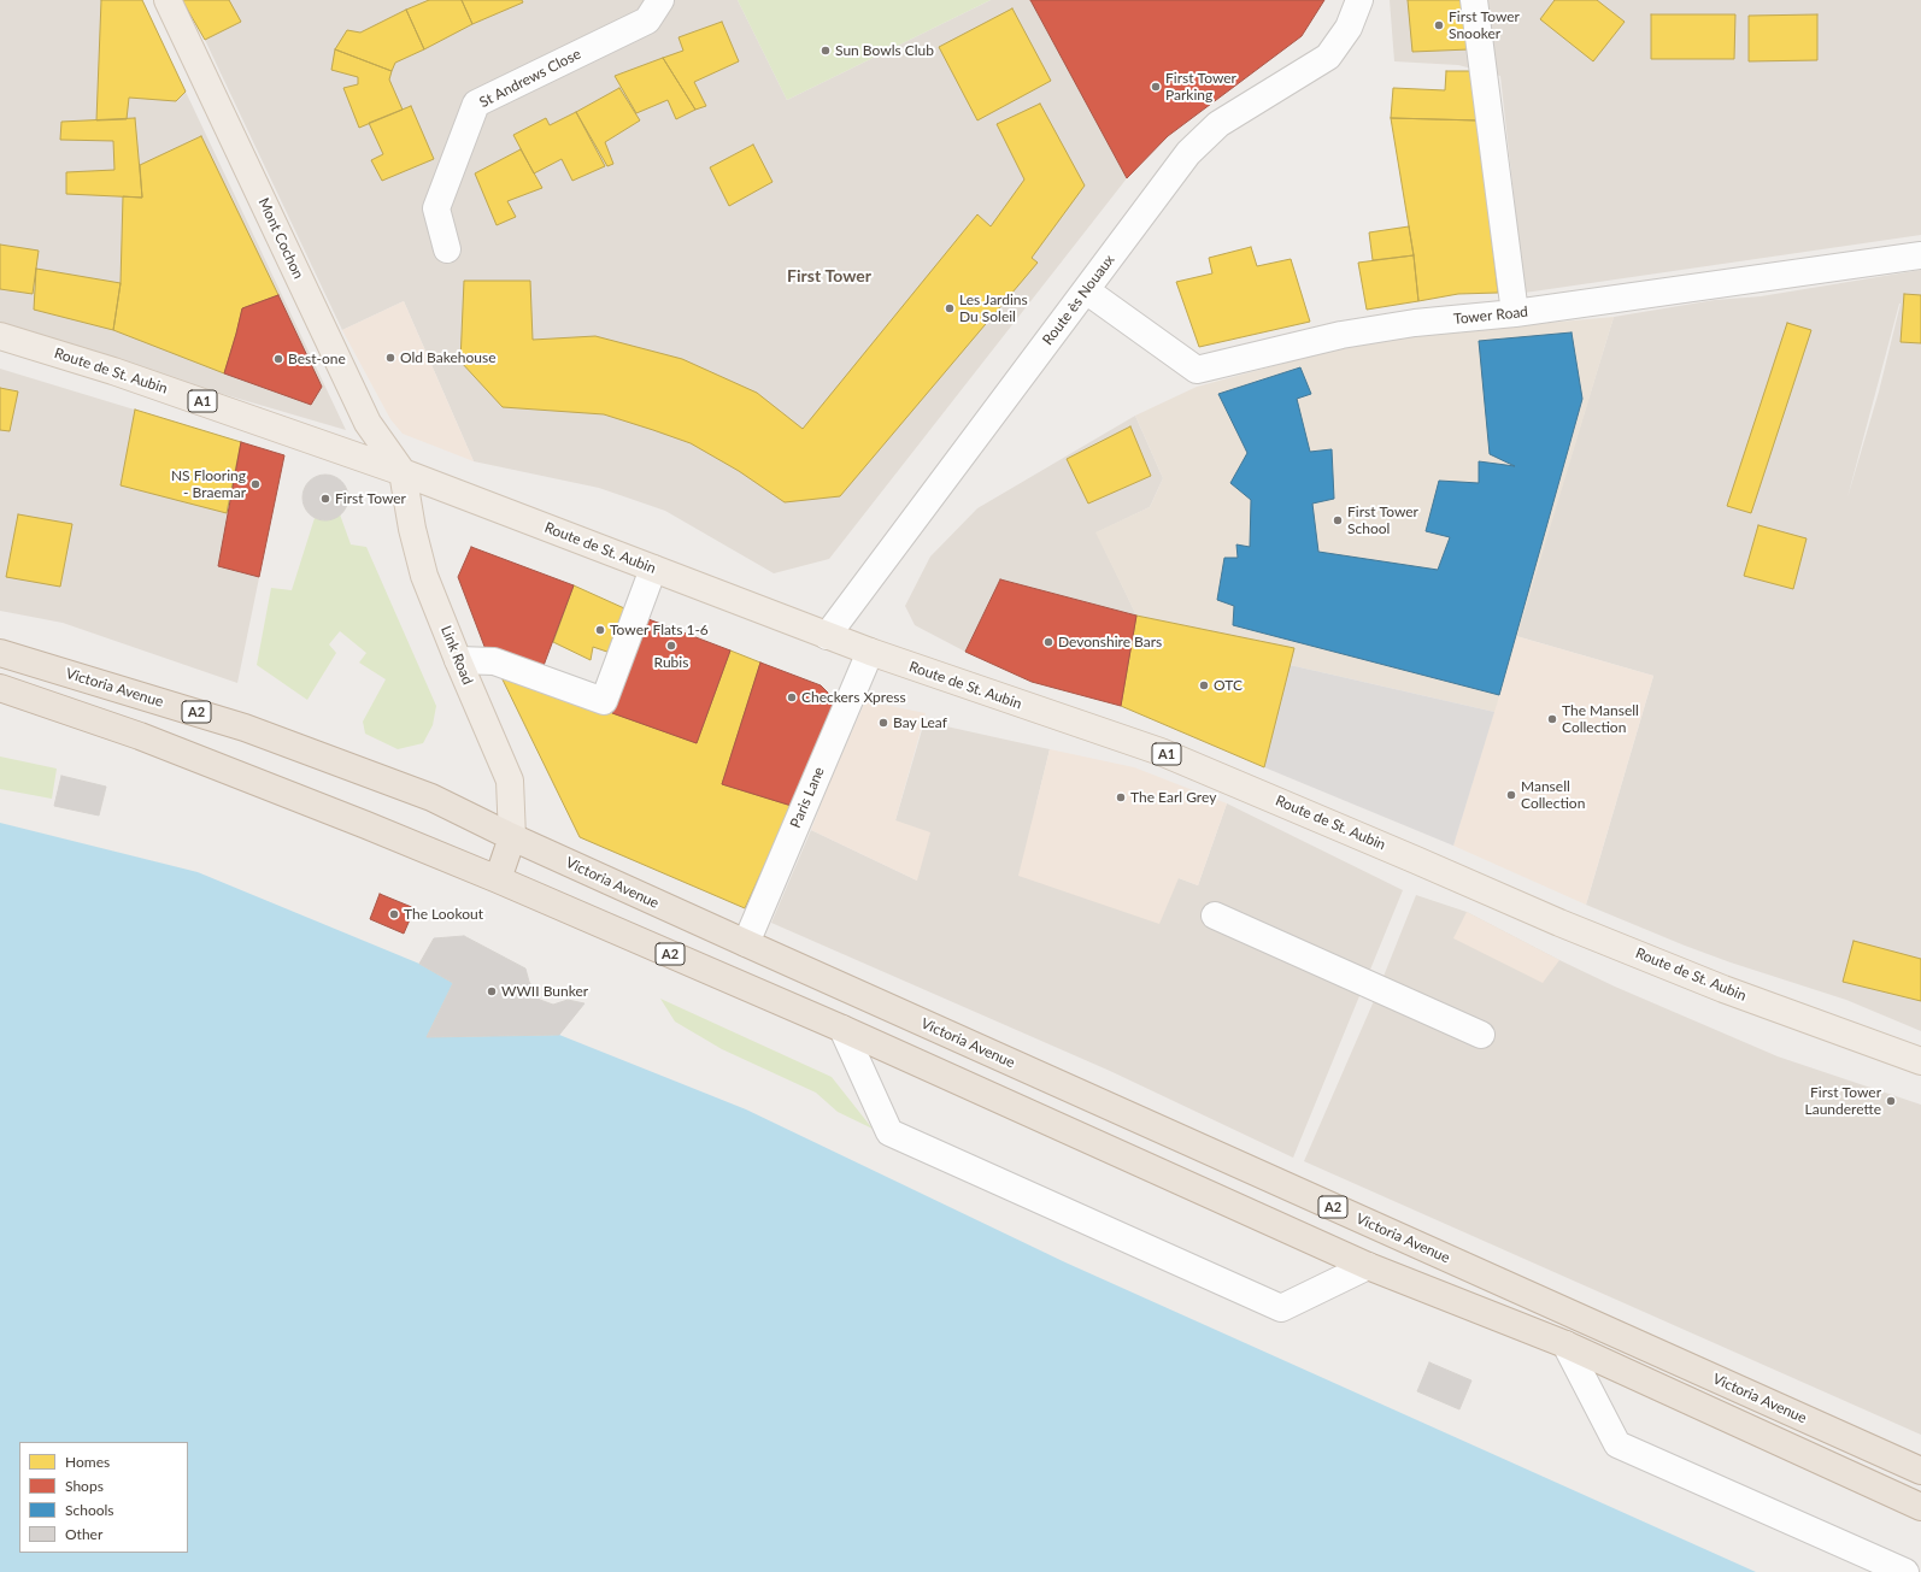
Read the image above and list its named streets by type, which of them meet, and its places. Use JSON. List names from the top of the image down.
{
  "streets": {
    "highway": ["Victoria Avenue", "A2"],
    "main road": [
      "Mont Cochon",
      "Route de St. Aubin",
      "A1",
      "Link Road"
    ],
    "street": [
      "St Andrews Close",
      "Route ès Nouaux",
      "Tower Road",
      "Paris Lane"
    ]
  },
  "crossings": [
    ["Mont Cochon", "Route de St. Aubin"],
    ["Mont Cochon", "Link Road"],
    ["Route ès Nouaux", "Tower Road"],
    ["Route ès Nouaux", "Route de St. Aubin"],
    ["Route de St. Aubin", "Link Road"],
    ["Route de St. Aubin", "Paris Lane"],
    ["Link Road", "Victoria Avenue"],
    ["Victoria Avenue", "Paris Lane"]
  ],
  "districts": ["First Tower"],
  "places": [
    "First Tower Snooker",
    "Sun Bowls Club",
    "First Tower Parking",
    "Les Jardins Du Soleil",
    "Old Bakehouse",
    "Best-one",
    "NS Flooring - Braemar",
    "First Tower",
    "First Tower School",
    "Tower Flats 1-6",
    "Devonshire Bars",
    "Rubis",
    "OTC",
    "Checkers Xpress",
    "The Mansell Collection",
    "Bay Leaf",
    "Mansell Collection",
    "The Earl Grey",
    "The Lookout",
    "WWII Bunker",
    "First Tower Launderette"
  ],
  "legend": [
    "Homes",
    "Shops",
    "Schools",
    "Other"
  ]
}
